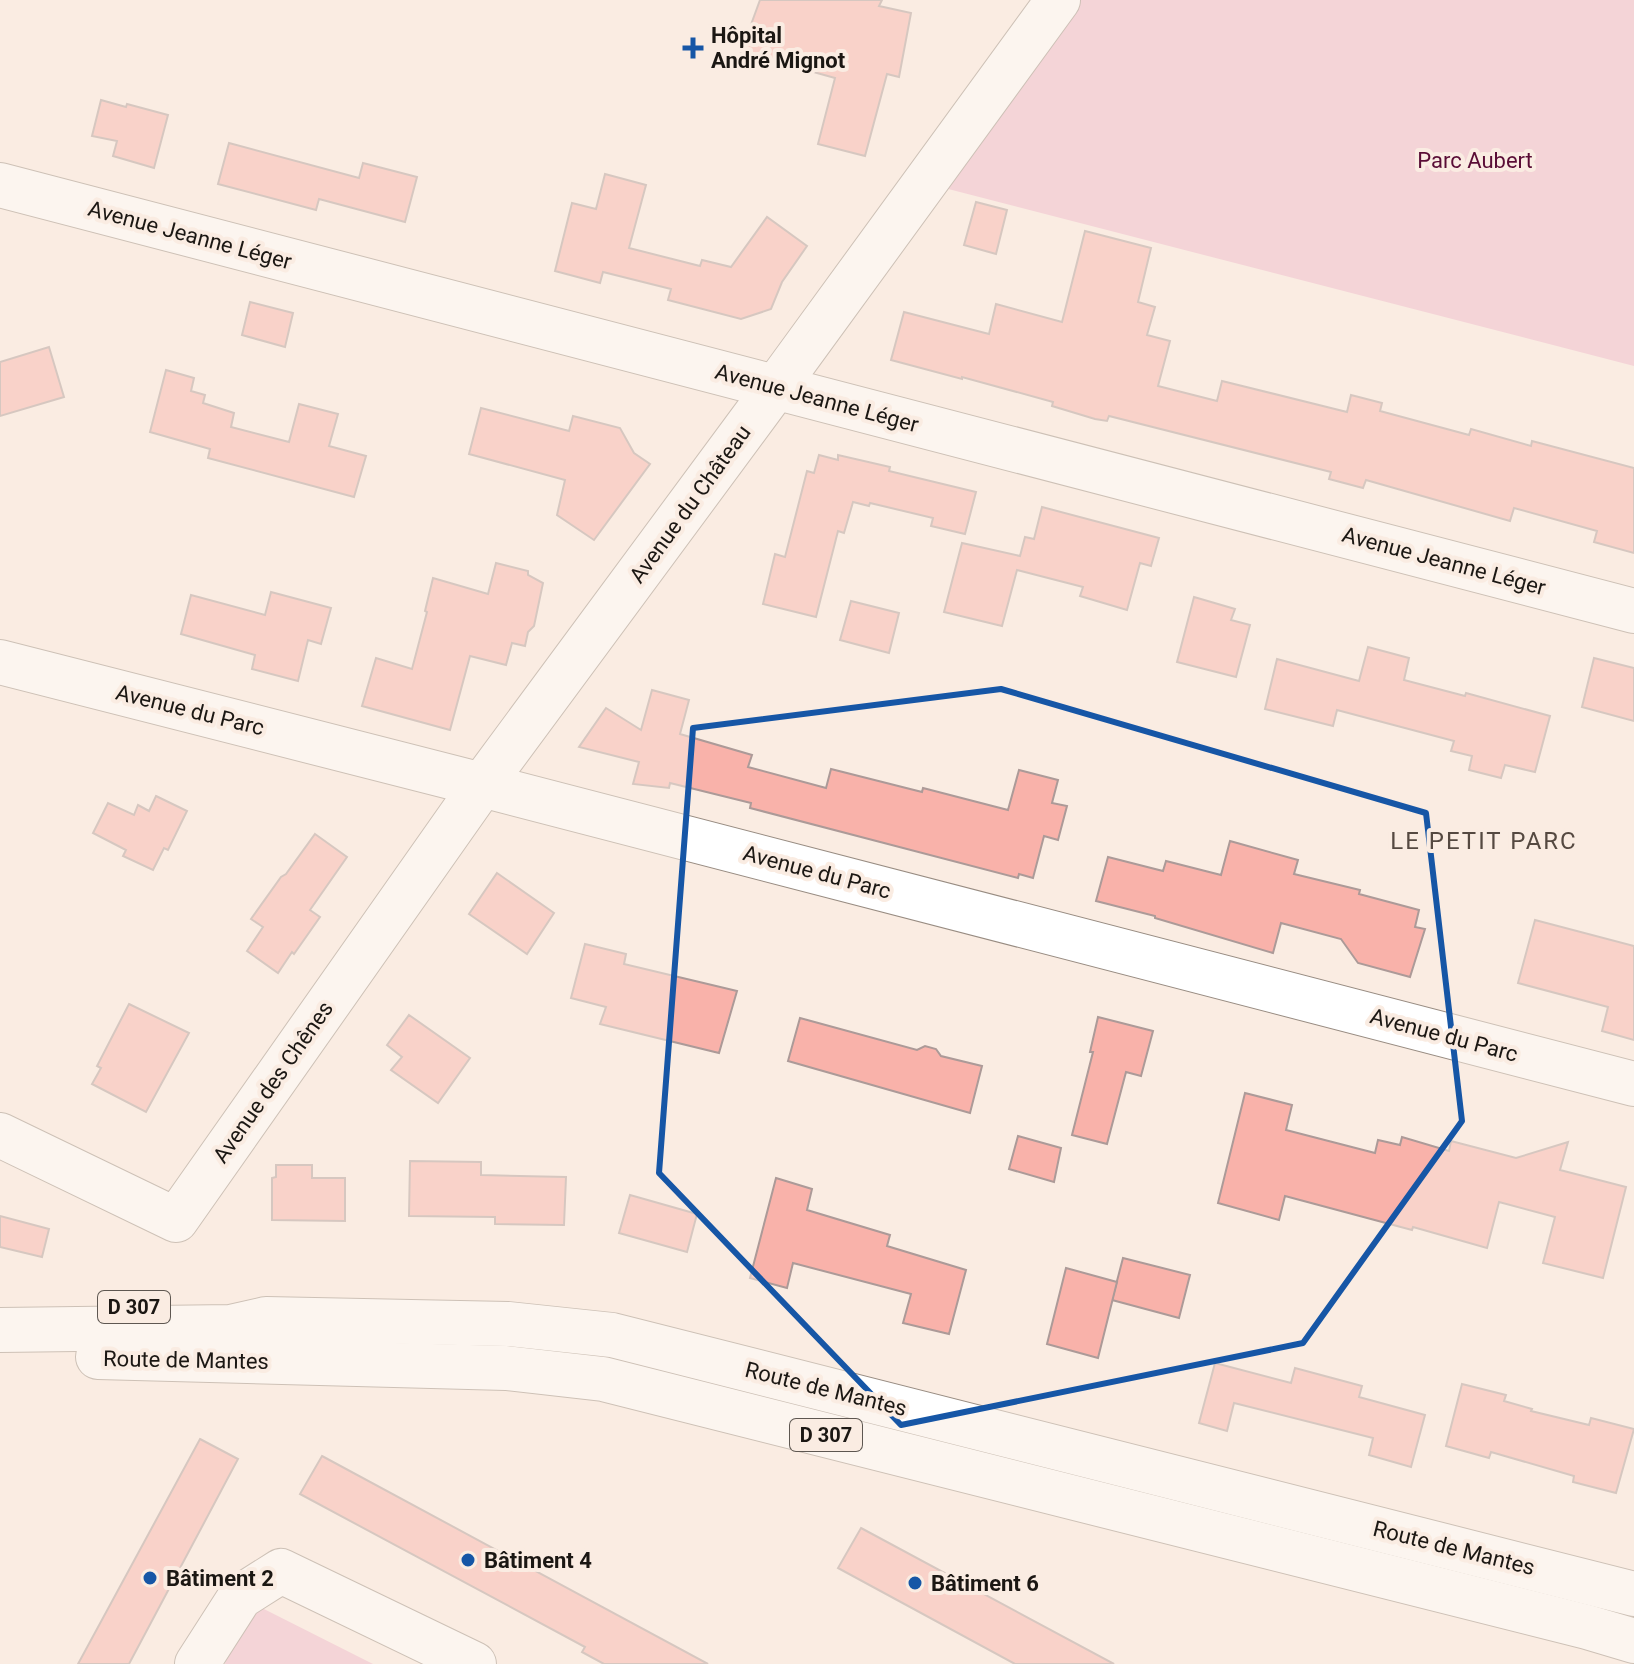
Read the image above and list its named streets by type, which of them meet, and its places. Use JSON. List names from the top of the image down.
{
  "streets": {
    "street": [
      "Avenue Jeanne Léger",
      "Avenue du Château",
      "Avenue du Parc",
      "Avenue des Chênes",
      "D 307",
      "Route de Mantes"
    ]
  },
  "crossings": [
    ["Avenue Jeanne Léger", "Avenue du Château"],
    ["Avenue du Château", "Avenue du Parc"],
    ["Avenue du Château", "Avenue des Chênes"],
    ["Avenue du Parc", "Avenue des Chênes"],
    ["D 307", "Route de Mantes"]
  ],
  "districts": ["LE PETIT PARC"],
  "parks": ["Parc Aubert"],
  "places": {
    "health": ["Hôpital André Mignot"],
    "other": ["Bâtiment 4", "Bâtiment 2", "Bâtiment 6"]
  }
}
